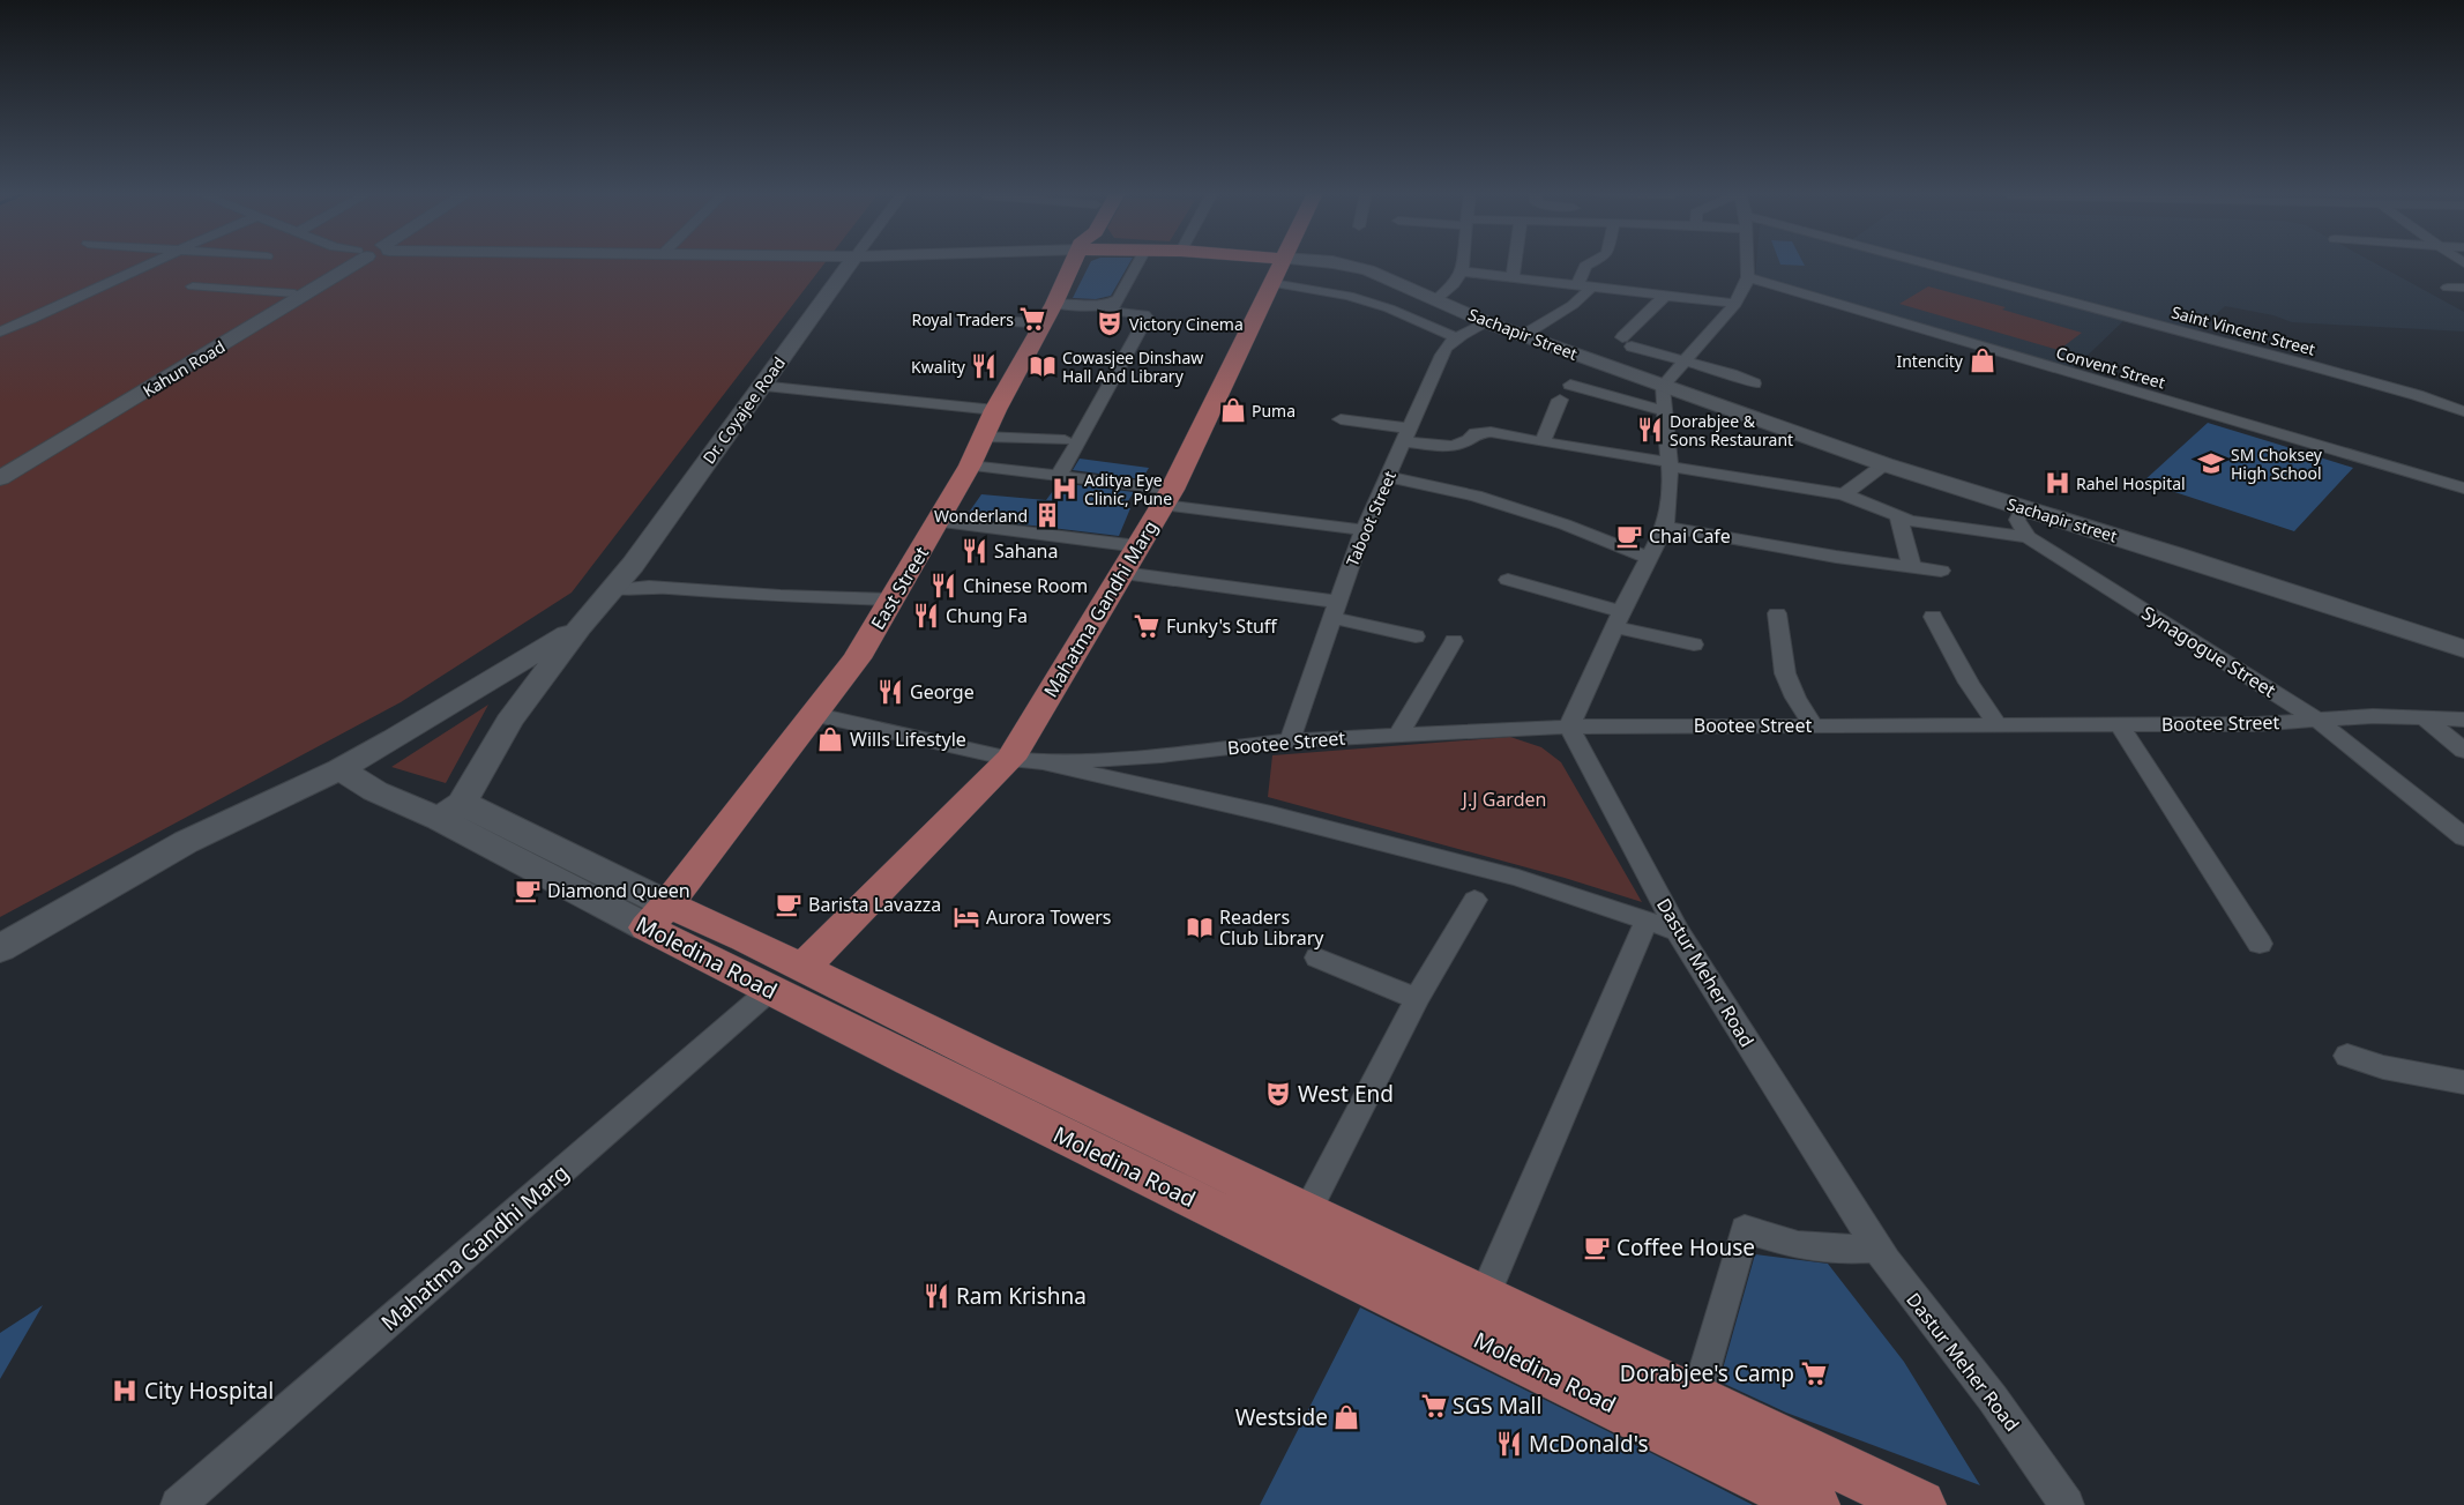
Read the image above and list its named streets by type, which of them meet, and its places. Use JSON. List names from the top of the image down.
{
  "streets": {
    "main road": ["East Street", "Mahatma Gandhi Marg", "Moledina Road"],
    "street": [
      "Saint Vincent Street",
      "Sachapir Street",
      "Convent Street",
      "Kahun Road",
      "Dr. Coyajee Road",
      "Taboot Street",
      "Sachapir street",
      "Synagogue Street",
      "Bootee Street",
      "Dastur Meher Road"
    ]
  },
  "crossings": [
    ["Sachapir Street", "Taboot Street"],
    ["Sachapir Street", "Sachapir street"],
    ["Sachapir Street", "Mahatma Gandhi Marg"],
    ["Taboot Street", "Bootee Street"],
    ["East Street", "Moledina Road"],
    ["Mahatma Gandhi Marg", "Moledina Road"],
    ["Synagogue Street", "Bootee Street"],
    ["Bootee Street", "Dastur Meher Road"]
  ],
  "parks": ["J.J Garden"],
  "places": {
    "supermarket": [
      "Royal Traders",
      "Funky's Stuff",
      "Dorabjee's Camp",
      "SGS Mall"
    ],
    "theatre": ["Victory Cinema", "West End"],
    "shop": [
      "Intencity",
      "Puma",
      "Wills Lifestyle",
      "Westside"
    ],
    "restaurant": [
      "Kwality",
      "Dorabjee & Sons Restaurant",
      "Sahana",
      "Chinese Room",
      "Chung Fa",
      "George",
      "Ram Krishna",
      "McDonald's"
    ],
    "library": ["Cowasjee Dinshaw Hall And Library", "Readers Club Library"],
    "school or university": ["SM Choksey High School"],
    "hospital": ["Rahel Hospital", "Aditya Eye Clinic, Pune", "City Hospital"],
    "building": ["Wonderland"],
    "cafe": [
      "Chai Cafe",
      "Diamond Queen",
      "Barista Lavazza",
      "Coffee House"
    ],
    "hotel": ["Aurora Towers"]
  }
}
